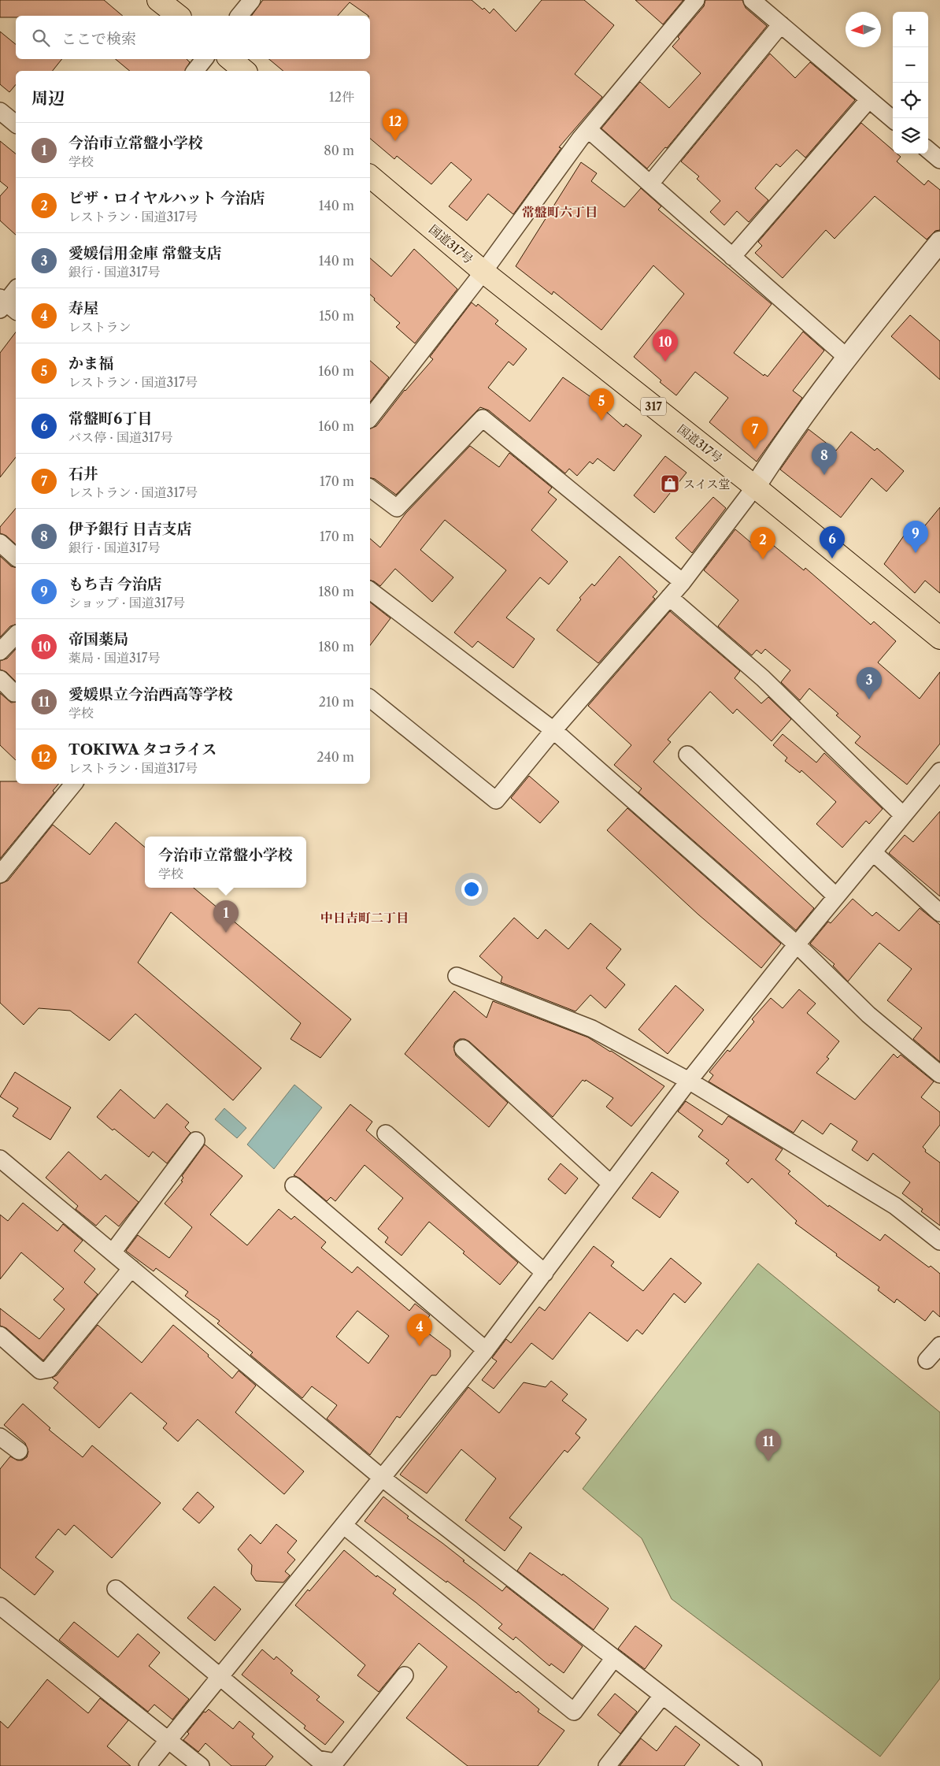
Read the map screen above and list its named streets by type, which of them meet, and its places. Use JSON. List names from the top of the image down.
{
  "streets": {
    "highway": ["国道317号", "317"]
  },
  "districts": ["常盤町六丁目", "中日吉町二丁目"],
  "places": {
    "shop": ["スイス堂"]
  },
  "north": "left",
  "page": {
    "map_buttons": ["+", "−"],
    "search": "ここで検索",
    "heading": ["周辺", "12件"],
    "pins": [
      "12",
      "10",
      "5",
      "7",
      "8",
      "9",
      "6",
      "2",
      "3",
      "1",
      "4",
      "11"
    ],
    "list": [
      {
        "mark": "1",
        "name": "今治市立常盤小学校",
        "note": "学校",
        "value": "80 m"
      },
      {
        "mark": "2",
        "name": "ピザ・ロイヤルハット 今治店",
        "note": "レストラン · 国道317号",
        "value": "140 m"
      },
      {
        "mark": "3",
        "name": "愛媛信用金庫 常盤支店",
        "note": "銀行 · 国道317号",
        "value": "140 m"
      },
      {
        "mark": "4",
        "name": "寿屋",
        "note": "レストラン",
        "value": "150 m"
      },
      {
        "mark": "5",
        "name": "かま福",
        "note": "レストラン · 国道317号",
        "value": "160 m"
      },
      {
        "mark": "6",
        "name": "常盤町6丁目",
        "note": "バス停 · 国道317号",
        "value": "160 m"
      },
      {
        "mark": "7",
        "name": "石井",
        "note": "レストラン · 国道317号",
        "value": "170 m"
      },
      {
        "mark": "8",
        "name": "伊予銀行 日吉支店",
        "note": "銀行 · 国道317号",
        "value": "170 m"
      },
      {
        "mark": "9",
        "name": "もち吉 今治店",
        "note": "ショップ · 国道317号",
        "value": "180 m"
      },
      {
        "mark": "10",
        "name": "帝国薬局",
        "note": "薬局 · 国道317号",
        "value": "180 m"
      },
      {
        "mark": "11",
        "name": "愛媛県立今治西高等学校",
        "note": "学校",
        "value": "210 m"
      },
      {
        "mark": "12",
        "name": "TOKIWA タコライス",
        "note": "レストラン · 国道317号",
        "value": "240 m"
      }
    ],
    "popup": ["今治市立常盤小学校", "学校"]
  }
}
